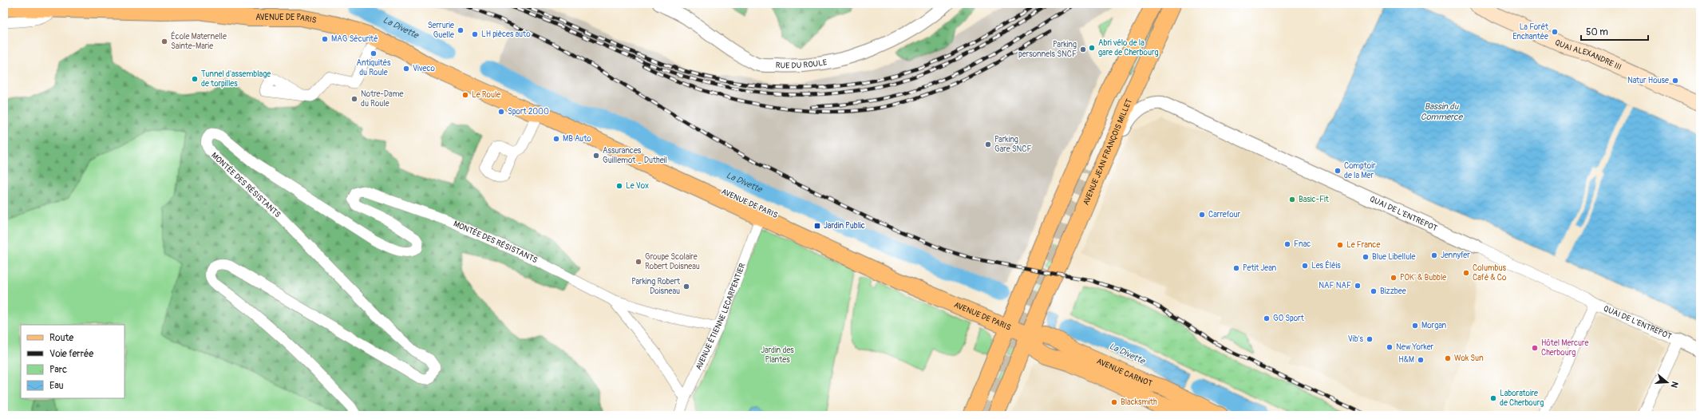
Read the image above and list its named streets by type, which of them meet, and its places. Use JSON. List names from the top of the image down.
{
  "streets": {
    "main road": [
      "AVENUE DE PARIS",
      "QUAI ALEXANDRE III",
      "AVENUE JEAN FRANÇOIS MILLET",
      "AVENUE CARNOT"
    ],
    "street": [
      "RUE DU ROULE",
      "MONTÉE DES RÉSISTANTS",
      "QUAI DE L'ENTREPOT",
      "AVENUE ÉTIENNE LECARPENTIER"
    ]
  },
  "crossings": [
    ["AVENUE DE PARIS", "AVENUE JEAN FRANÇOIS MILLET"],
    ["AVENUE DE PARIS", "AVENUE ÉTIENNE LECARPENTIER"],
    ["AVENUE DE PARIS", "AVENUE CARNOT"],
    ["AVENUE JEAN FRANÇOIS MILLET", "QUAI DE L'ENTREPOT"],
    ["AVENUE JEAN FRANÇOIS MILLET", "AVENUE CARNOT"],
    ["MONTÉE DES RÉSISTANTS", "AVENUE ÉTIENNE LECARPENTIER"]
  ],
  "water": ["La Divette", "Bassin du Commerce"],
  "parks": ["Jardin des Plantes"],
  "places": {
    "other": [
      "Serrurie Guelle",
      "La Forêt Enchantée",
      "LH pièces auto",
      "MAG Sécurité",
      "École Maternelle Sainte-Marie",
      "Abri vélo de la gare de Cherbourg",
      "Parking personnels SNCF",
      "Antiquités du Roule",
      "Viveco",
      "Tunnel d'assemblage de torpilles",
      "Natur House",
      "Le Roule",
      "Notre-Dame du Roule",
      "Sport 2000",
      "MB Auto",
      "Parking Gare SNCF",
      "Assurances Guillemot _ Dutheil",
      "Comptoir de la Mer",
      "Le Vox",
      "Basic-Fit",
      "Carrefour",
      "Fnac",
      "Le France",
      "Jennyfer",
      "Blue Libellule",
      "Groupe Scolaire Robert Doisneau",
      "Les Éléis",
      "Petit Jean",
      "Columbus Café & Co",
      "POK' & Bubble",
      "NAF NAF",
      "Parking Robert Doisneau",
      "Bizzbee",
      "GO Sport",
      "Morgan",
      "Vib's",
      "New Yorker",
      "Hôtel Mercure Cherbourg",
      "Wok Sun",
      "H&M",
      "Laboratoire de Cherbourg",
      "Blacksmith"
    ],
    "transit": ["Jardin Public"]
  },
  "legend": [
    "Route",
    "Voie ferrée",
    "Parc",
    "Eau"
  ],
  "scale_bar": "50 m",
  "north": "right"
}
